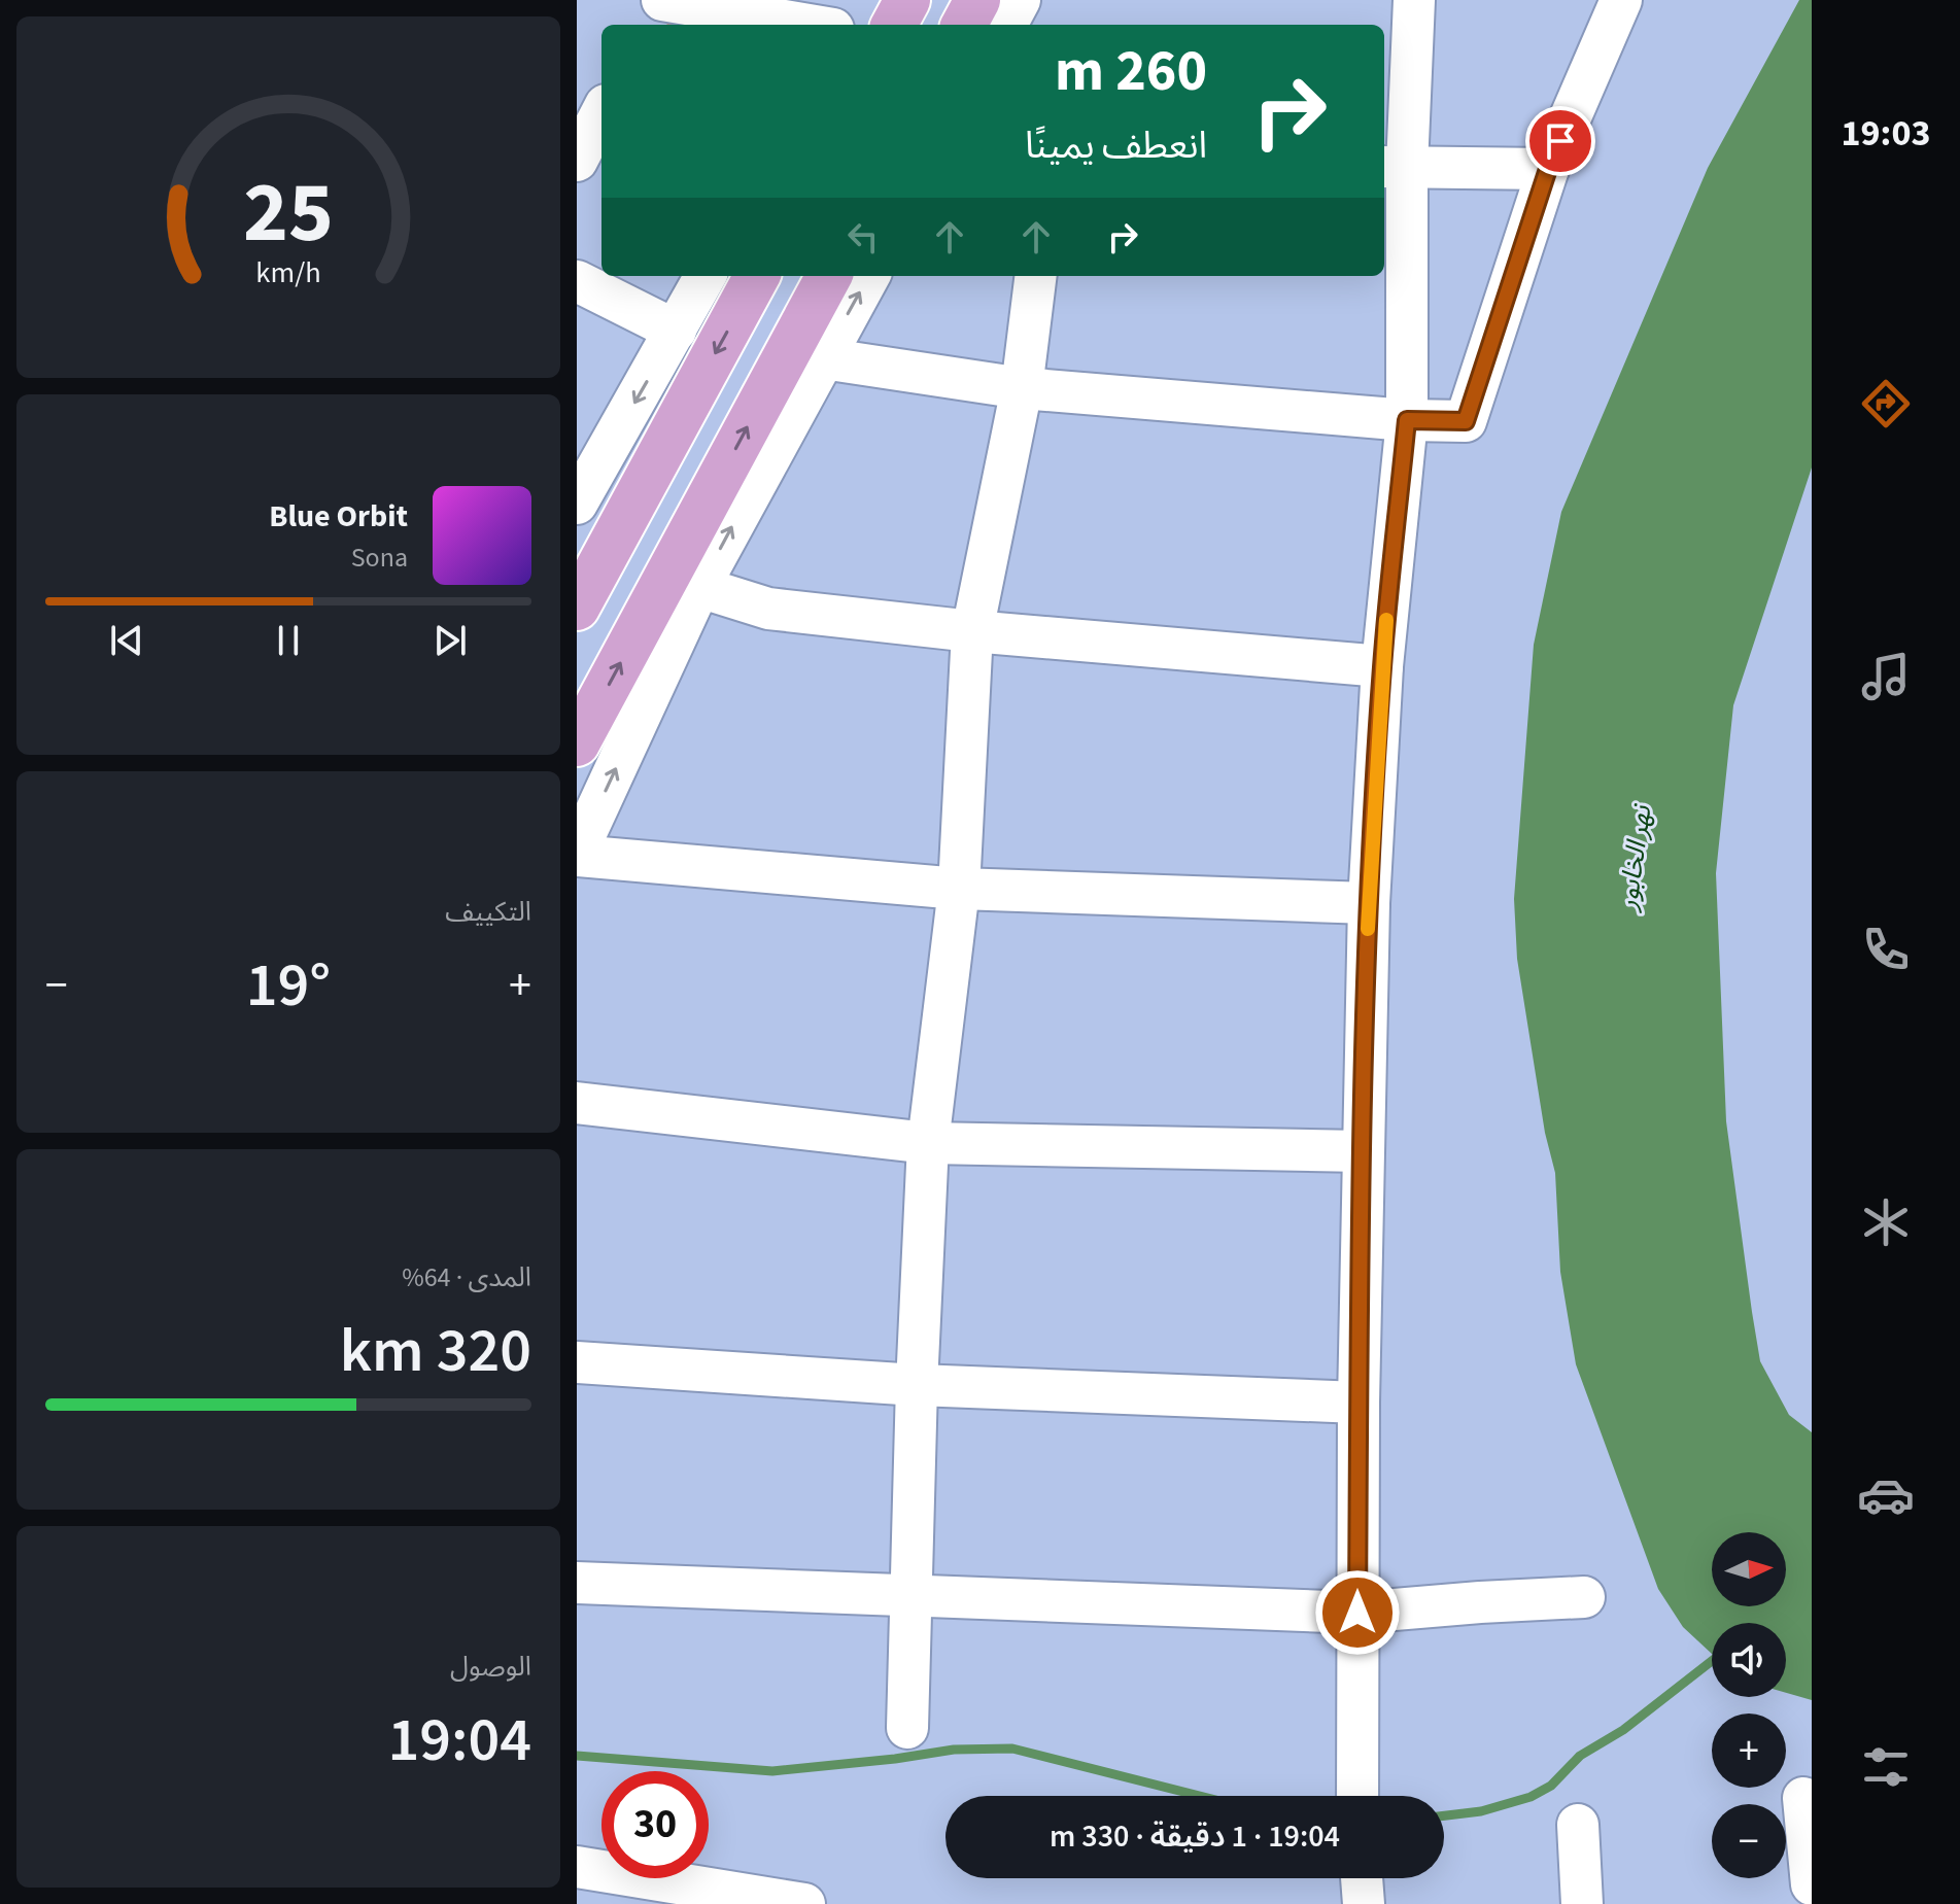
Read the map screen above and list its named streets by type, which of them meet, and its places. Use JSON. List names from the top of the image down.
{
  "water": ["نهر الخابور"],
  "north": "right",
  "page": {
    "tabs": "19:03",
    "turn": ["260 m", "انعطف يمينًا"],
    "song": ["Blue Orbit", "Sona"],
    "tile": [
      "التكييف",
      ["المدى · 64%", "320 km"],
      ["الوصول", "19:04"]
    ],
    "heat": ["−", "19°", "+"],
    "map_buttons": ["+", "−"],
    "limit": "30",
    "trip": "19:04 · 1 دقيقة · 330 m",
    "gauge": ["25", "km/h"]
  }
}
